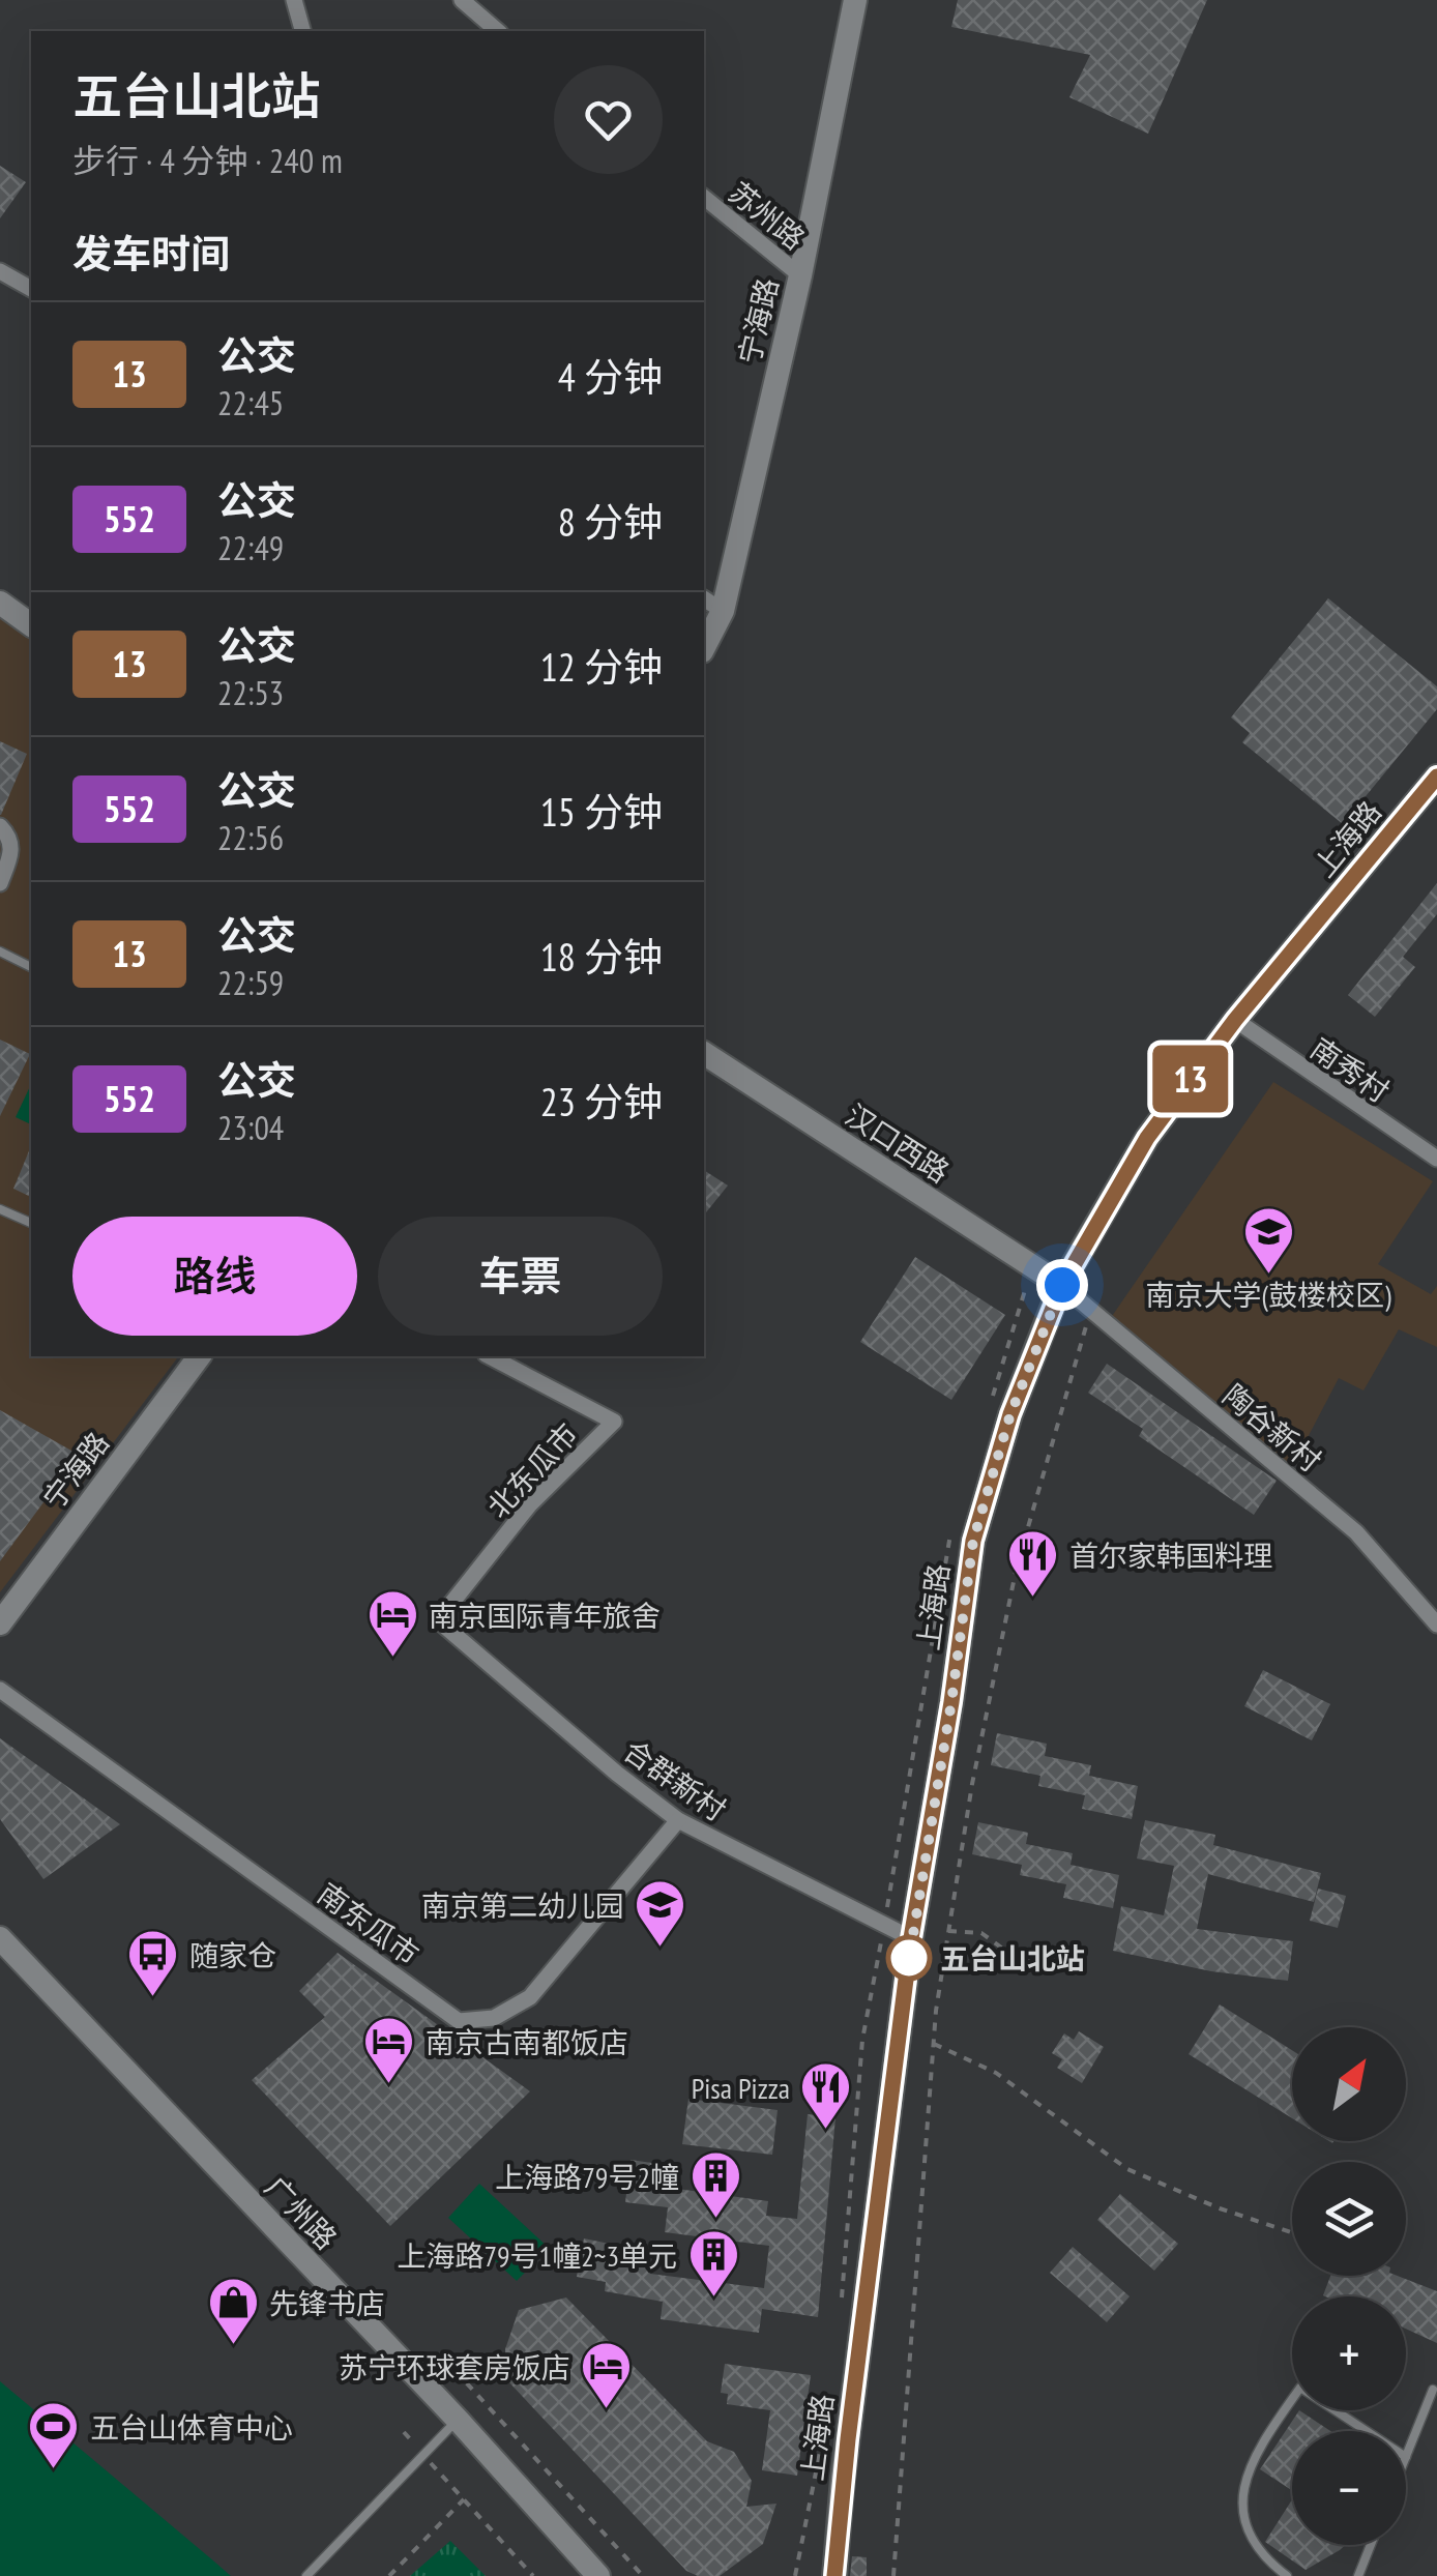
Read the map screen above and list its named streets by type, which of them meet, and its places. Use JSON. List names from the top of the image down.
{
  "streets": {
    "main road": [
      "宁海路",
      "上海路",
      "汉口西路",
      "广州路"
    ],
    "street": [
      "苏州路",
      "南秀村",
      "陶谷新村",
      "北东瓜市",
      "合群新村",
      "南东瓜市"
    ]
  },
  "crossings": [
    ["苏州路", "宁海路"],
    ["上海路", "南秀村"],
    ["上海路", "汉口西路"],
    ["上海路", "陶谷新村"],
    ["上海路", "合群新村"],
    ["汉口西路", "陶谷新村"],
    ["北东瓜市", "合群新村"],
    ["合群新村", "南东瓜市"]
  ],
  "places": {
    "school or university": ["南京大学(鼓楼校区)", "南京第二幼儿园"],
    "restaurant": ["首尔家韩国料理", "Pisa Pizza"],
    "hotel": ["南京国际青年旅舍", "南京古南都饭店", "苏宁环球套房饭店"],
    "other": ["五台山北站"],
    "bus stop": ["随家仓"],
    "building": ["上海路79号2幢", "上海路79号1幢2~3单元"],
    "shop": ["先锋书店"],
    "sports": ["五台山体育中心"]
  },
  "lines": ["bus line 13"],
  "north": "top right",
  "page": {
    "on_map": "13",
    "heading": [
      ["五台山北站", "步行 · 4 分钟 · 240 m"],
      "发车时间"
    ],
    "list": [
      {
        "mark": "13",
        "name": "公交",
        "note": "22:45",
        "value": "4 分钟"
      },
      {
        "mark": "552",
        "name": "公交",
        "note": "22:49",
        "value": "8 分钟"
      },
      {
        "mark": "13",
        "name": "公交",
        "note": "22:53",
        "value": "12 分钟"
      },
      {
        "mark": "552",
        "name": "公交",
        "note": "22:56",
        "value": "15 分钟"
      },
      {
        "mark": "13",
        "name": "公交",
        "note": "22:59",
        "value": "18 分钟"
      },
      {
        "mark": "552",
        "name": "公交",
        "note": "23:04",
        "value": "23 分钟"
      }
    ],
    "buttons": ["路线", "车票"],
    "map_buttons": ["+", "−"]
  }
}
